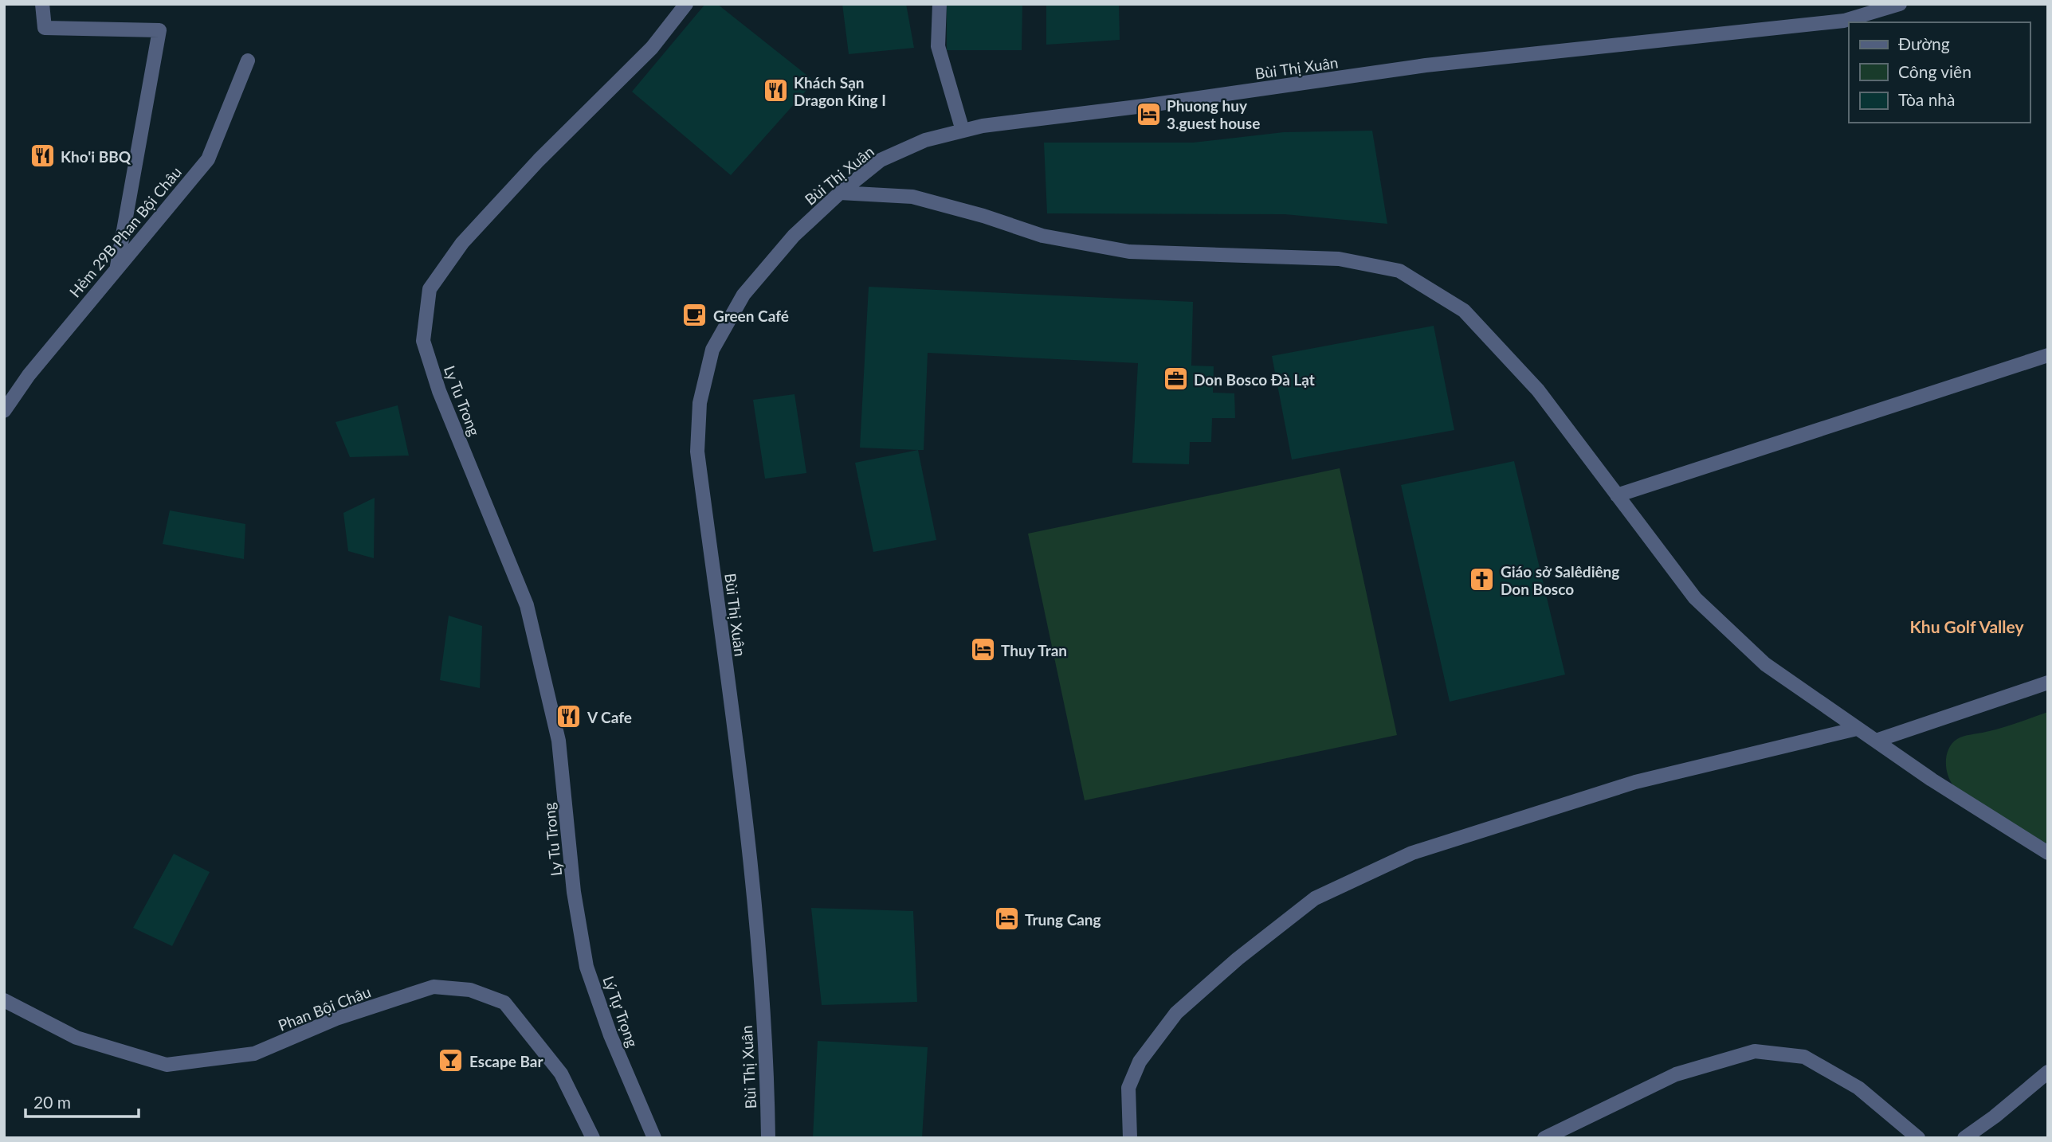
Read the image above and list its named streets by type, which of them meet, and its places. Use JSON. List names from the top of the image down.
{
  "streets": {
    "street": [
      "Bùi Thị Xuân",
      "Hẻm 29B Phan Bội Châu",
      "Ly Tu Trong",
      "Phan Bội Châu"
    ]
  },
  "districts": ["Khu Golf Valley"],
  "places": {
    "restaurant": ["Khách Sạn Dragon King I", "Kho'i BBQ", "V Cafe"],
    "hotel": ["Phuong huy 3.guest house", "Thuy Tran", "Trung Cang"],
    "cafe": ["Green Café"],
    "office": ["Don Bosco Đà Lạt"],
    "church": ["Giáo sở Salêdiêng Don Bosco"],
    "bar": ["Escape Bar"]
  },
  "legend": ["Đường", "Công viên", "Tòa nhà"],
  "scale_bar": "20 m"
}
